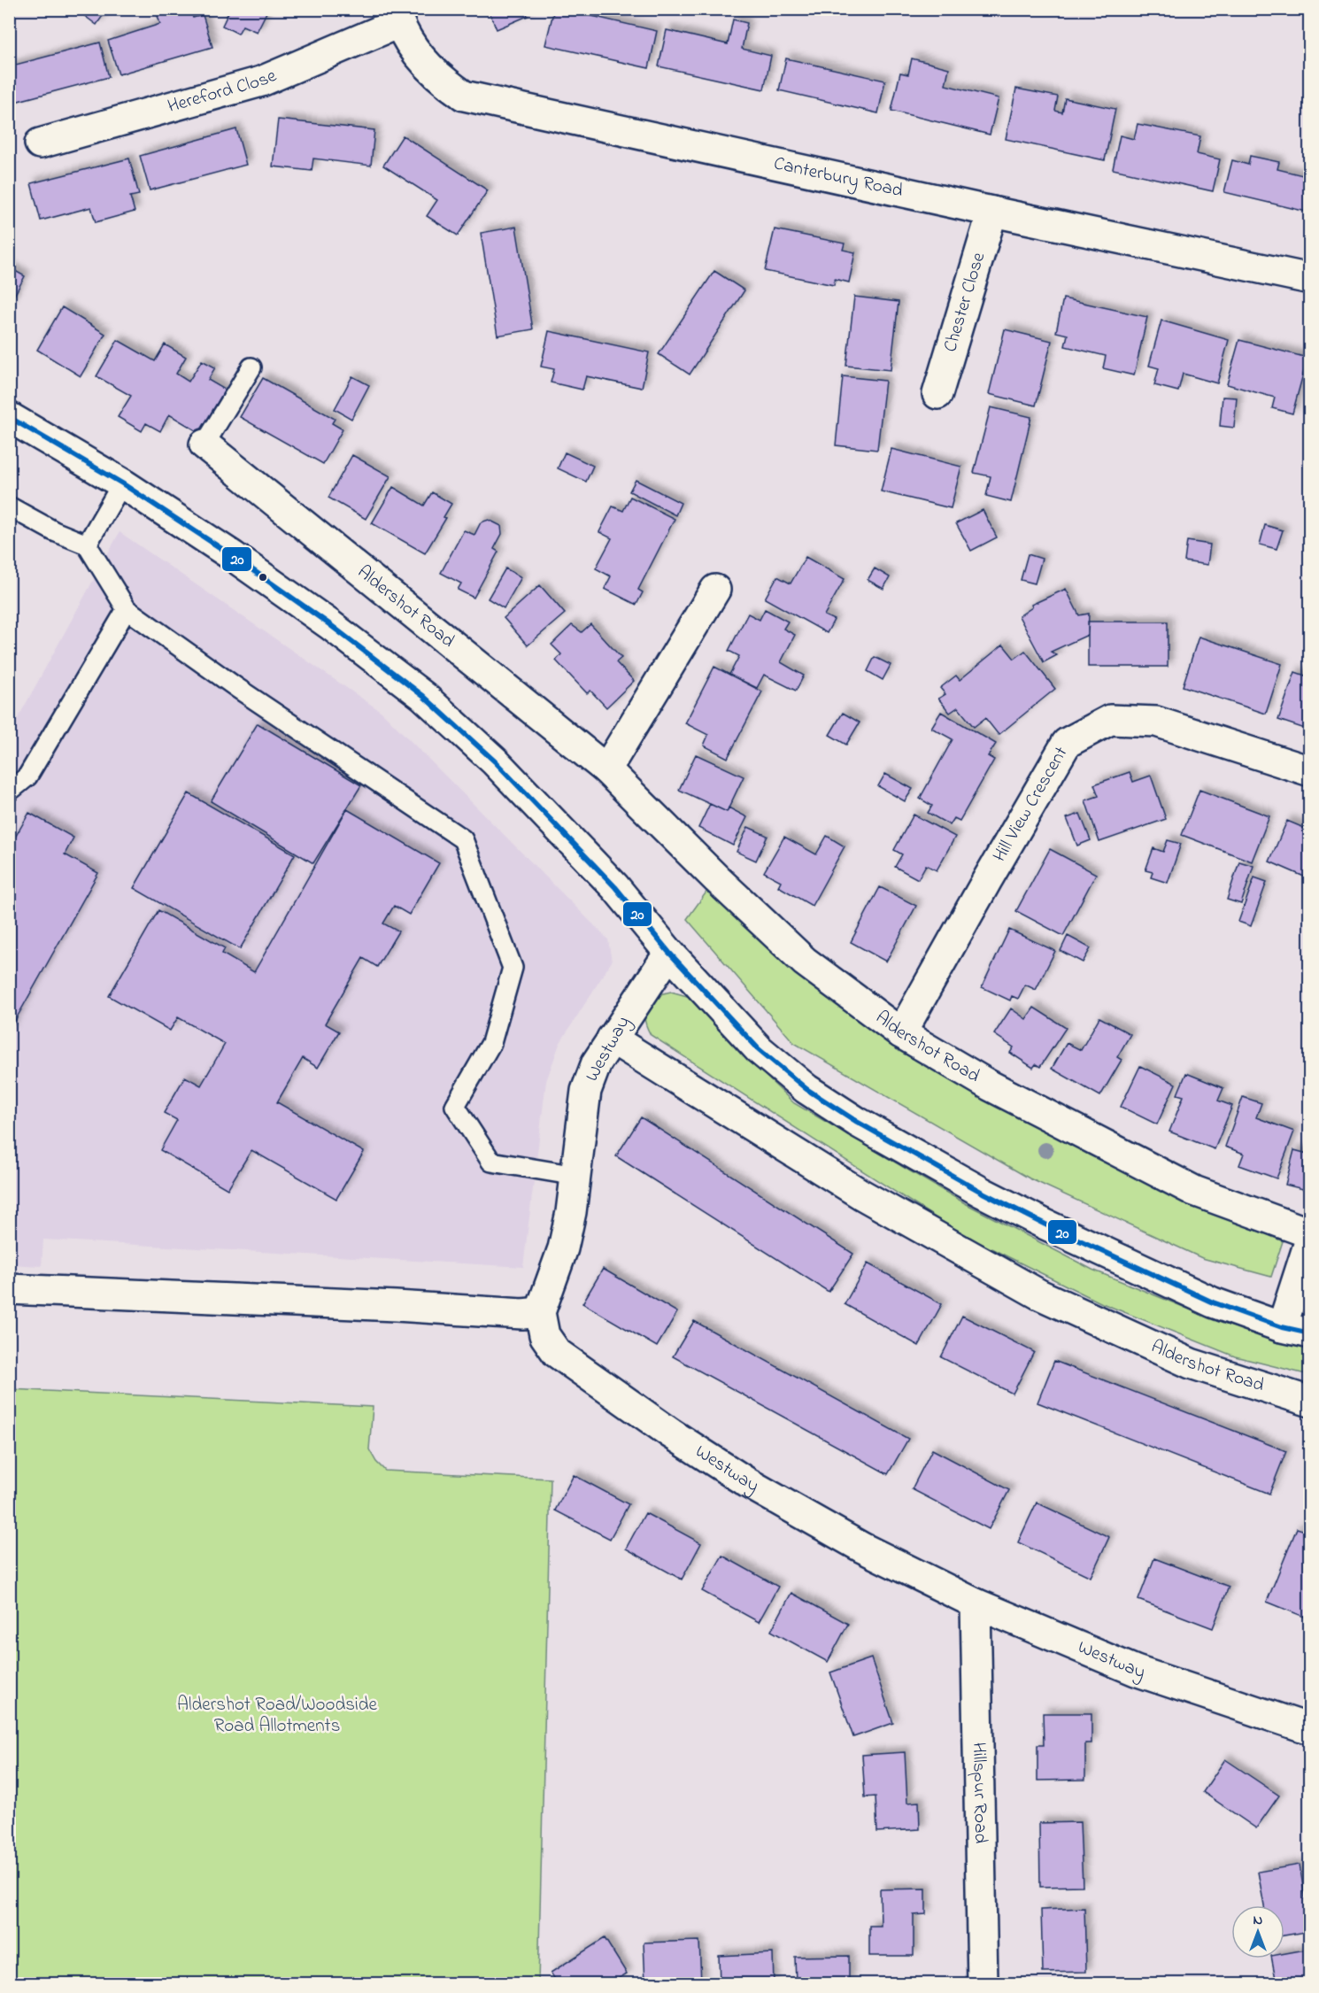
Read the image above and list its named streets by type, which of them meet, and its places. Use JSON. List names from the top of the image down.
{
  "streets": {
    "street": [
      "Hereford Close",
      "Canterbury Road",
      "Chester Close",
      "Aldershot Road",
      "Hill View Crescent",
      "Westway",
      "Hillspur Road"
    ]
  },
  "crossings": [
    ["Hereford Close", "Canterbury Road"],
    ["Canterbury Road", "Chester Close"],
    ["Aldershot Road", "Hill View Crescent"],
    ["Aldershot Road", "Westway"],
    ["Westway", "Hillspur Road"]
  ],
  "parks": ["Aldershot Road/Woodside Road Allotments"],
  "lines": ["transit line 20"],
  "north": "top"
}
